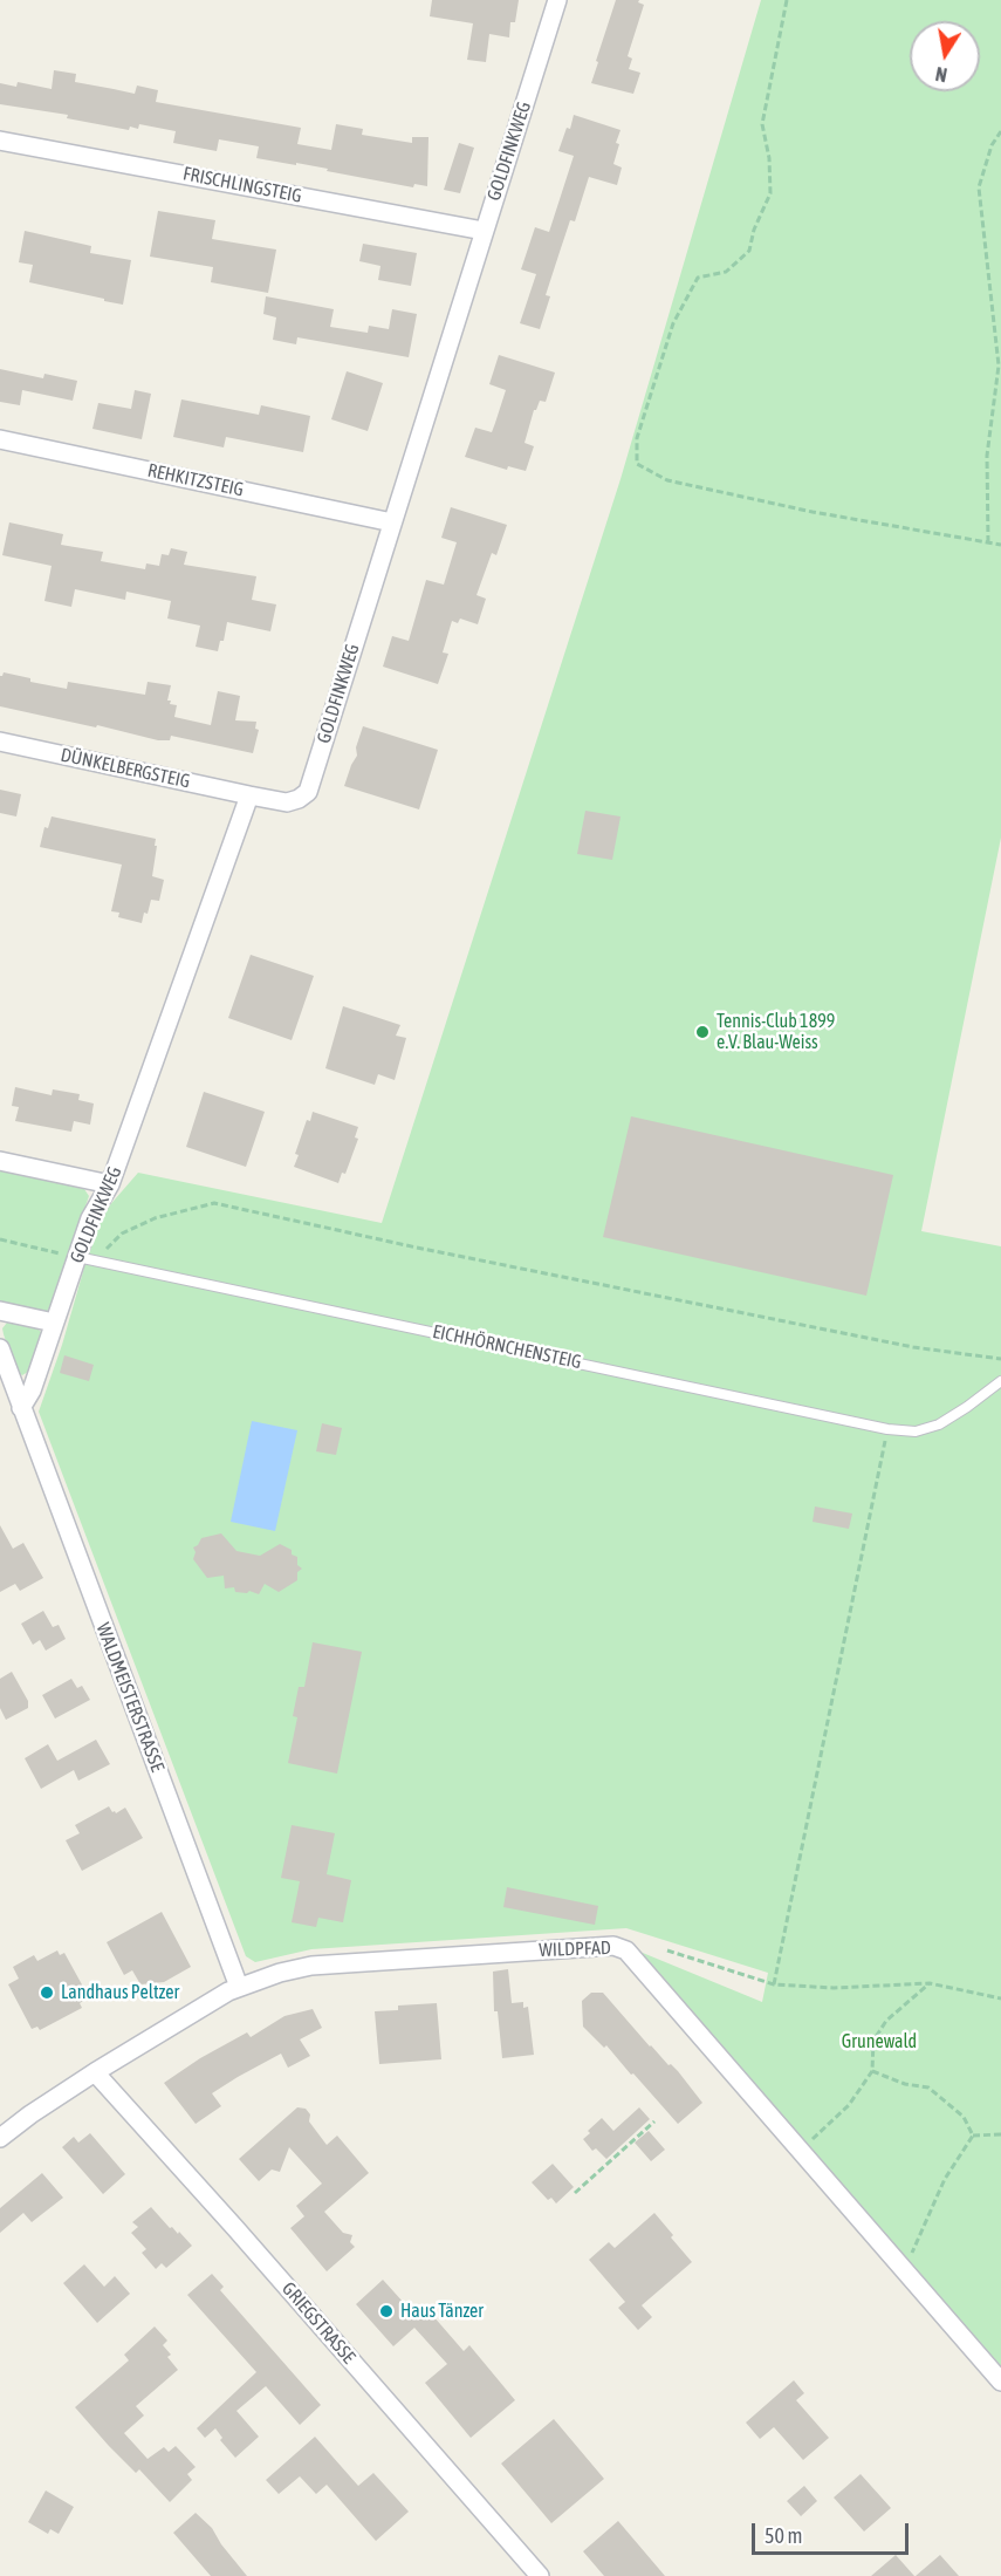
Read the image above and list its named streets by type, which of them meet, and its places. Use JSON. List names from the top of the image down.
{
  "streets": {
    "street": [
      "GOLDFINKWEG",
      "FRISCHLINGSTEIG",
      "REHKITZSTEIG",
      "DÜNKELBERGSTEIG",
      "WALDMEISTERSTRASSE",
      "WILDPFAD",
      "GRIEGSTRASSE"
    ],
    "lane": ["EICHHÖRNCHENSTEIG"]
  },
  "crossings": [
    ["GOLDFINKWEG", "FRISCHLINGSTEIG"],
    ["GOLDFINKWEG", "REHKITZSTEIG"],
    ["GOLDFINKWEG", "DÜNKELBERGSTEIG"],
    ["GOLDFINKWEG", "EICHHÖRNCHENSTEIG"],
    ["WALDMEISTERSTRASSE", "WILDPFAD"],
    ["WILDPFAD", "GRIEGSTRASSE"]
  ],
  "parks": ["Grunewald"],
  "places": ["Tennis-Club 1899 e.V. Blau-Weiss", "Landhaus Peltzer", "Haus Tänzer"],
  "scale_bar": "50 m",
  "north": "bottom"
}
